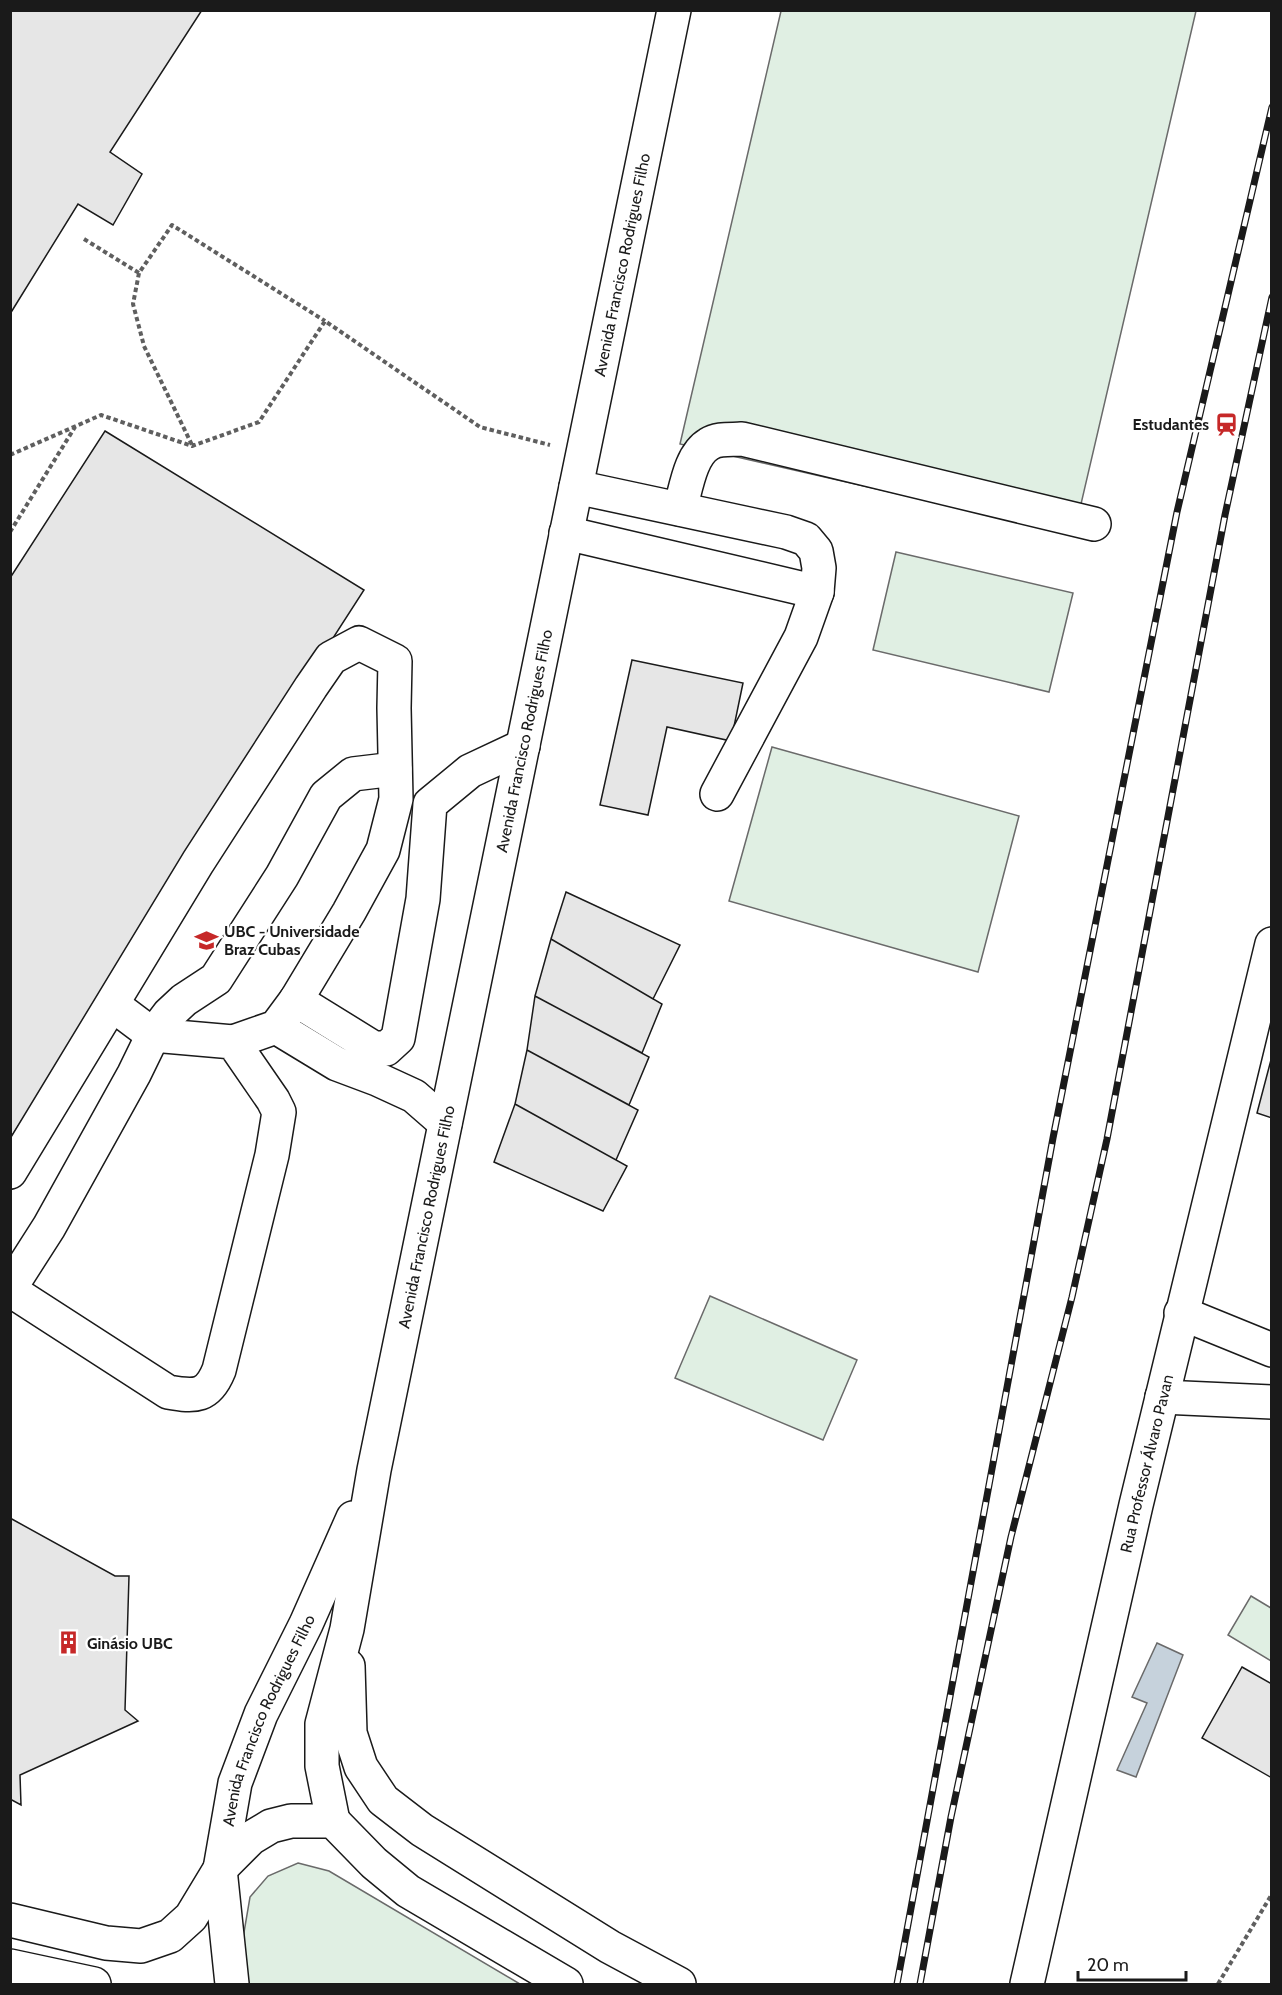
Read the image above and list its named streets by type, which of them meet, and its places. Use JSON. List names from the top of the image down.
{
  "streets": {
    "main road": ["Avenida Francisco Rodrigues Filho", "Rua Professor Álvaro Pavan"]
  },
  "places": {
    "station": ["Estudantes"],
    "school or university": ["UBC - Universidade Braz Cubas"],
    "building": ["Ginásio UBC"]
  },
  "scale_bar": "20 m"
}
